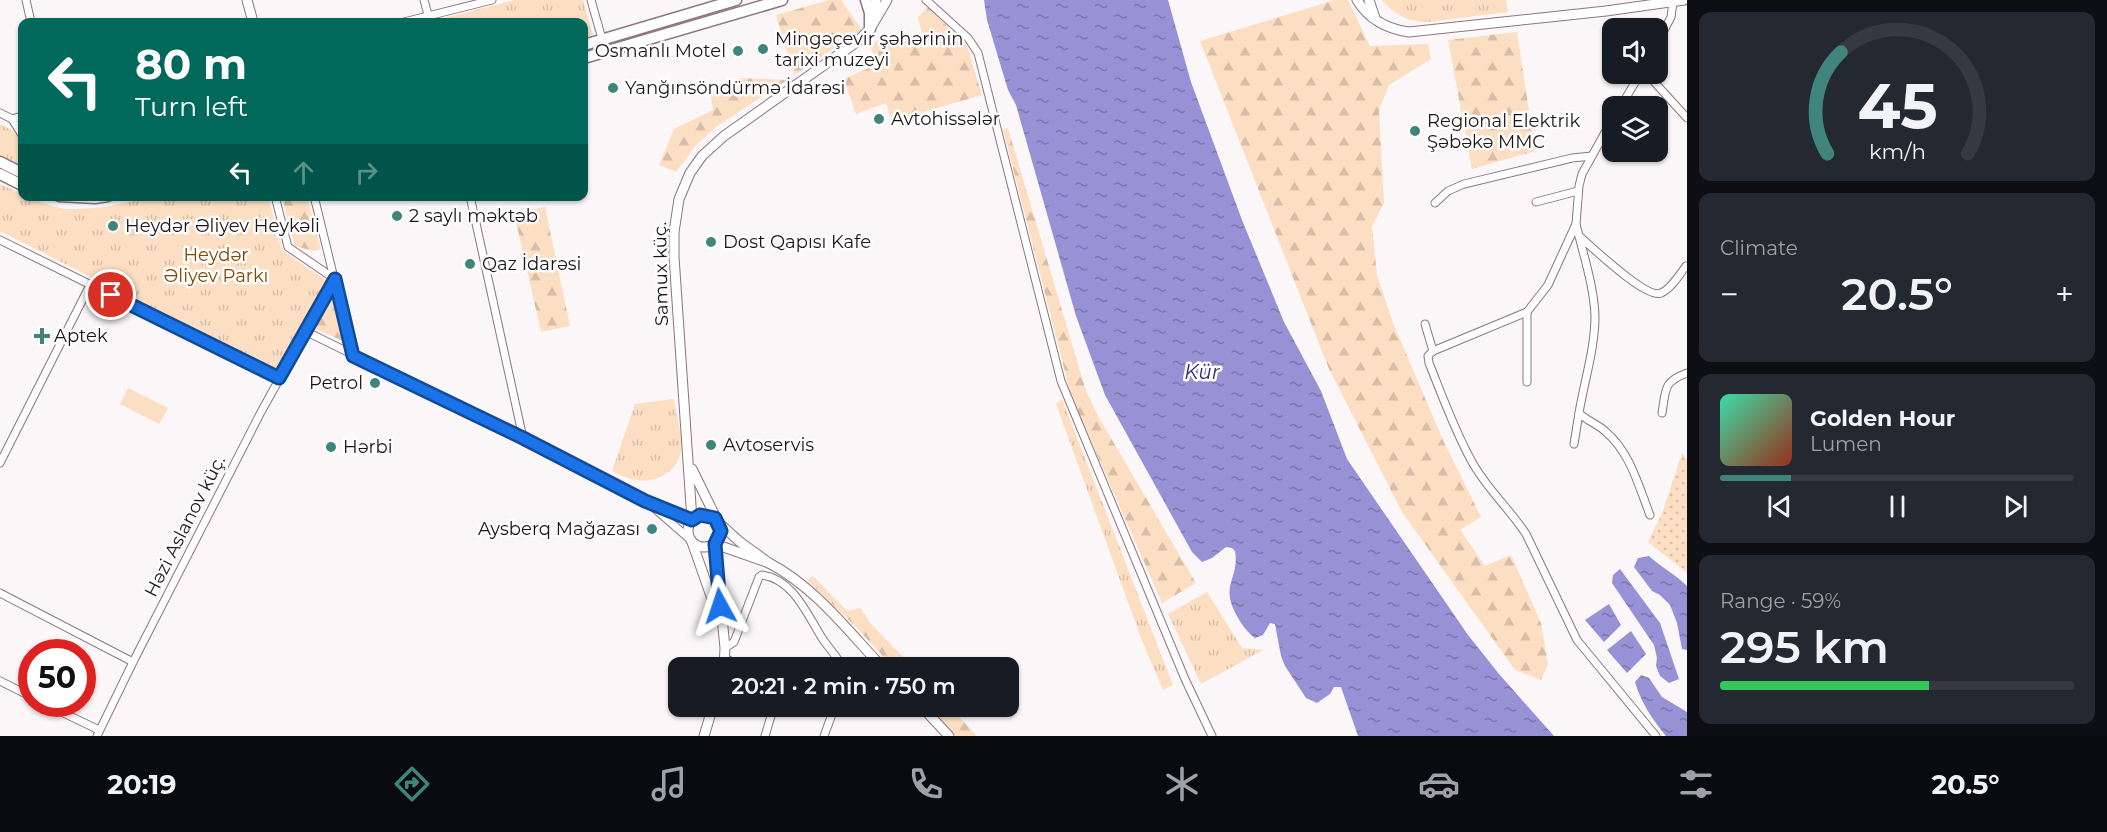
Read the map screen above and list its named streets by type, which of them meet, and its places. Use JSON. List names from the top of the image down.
{
  "streets": {
    "main road": ["Samux küç."],
    "street": ["Həzi Aslanov küç."]
  },
  "water": ["Kür"],
  "parks": ["Heydər Əliyev Parkı"],
  "places": {
    "other": [
      "Mingəçevir şəhərinin tarixi muzeyi",
      "Osmanlı Motel",
      "Yanğınsöndürmə İdarəsi",
      "Avtohissələr",
      "Regional Elektrik Şəbəkə MMC",
      "2 saylı məktəb",
      "Heydər Əliyev Heykəli",
      "Dost Qapısı Kafe",
      "Qaz İdarəsi",
      "Petrol",
      "Avtoservis",
      "Hərbi",
      "Aysberq Mağazası"
    ],
    "health": ["Aptek"]
  },
  "page": {
    "turn": ["80 m", "Turn left"],
    "tile": [
      "Climate",
      ["Range · 59%", "295 km"]
    ],
    "heat": ["−", "20.5°", "+"],
    "song": ["Golden Hour", "Lumen"],
    "limit": "50",
    "trip": "20:21 · 2 min · 750 m",
    "tabs": ["20:19", "20.5°"],
    "gauge": ["45", "km/h"]
  }
}
